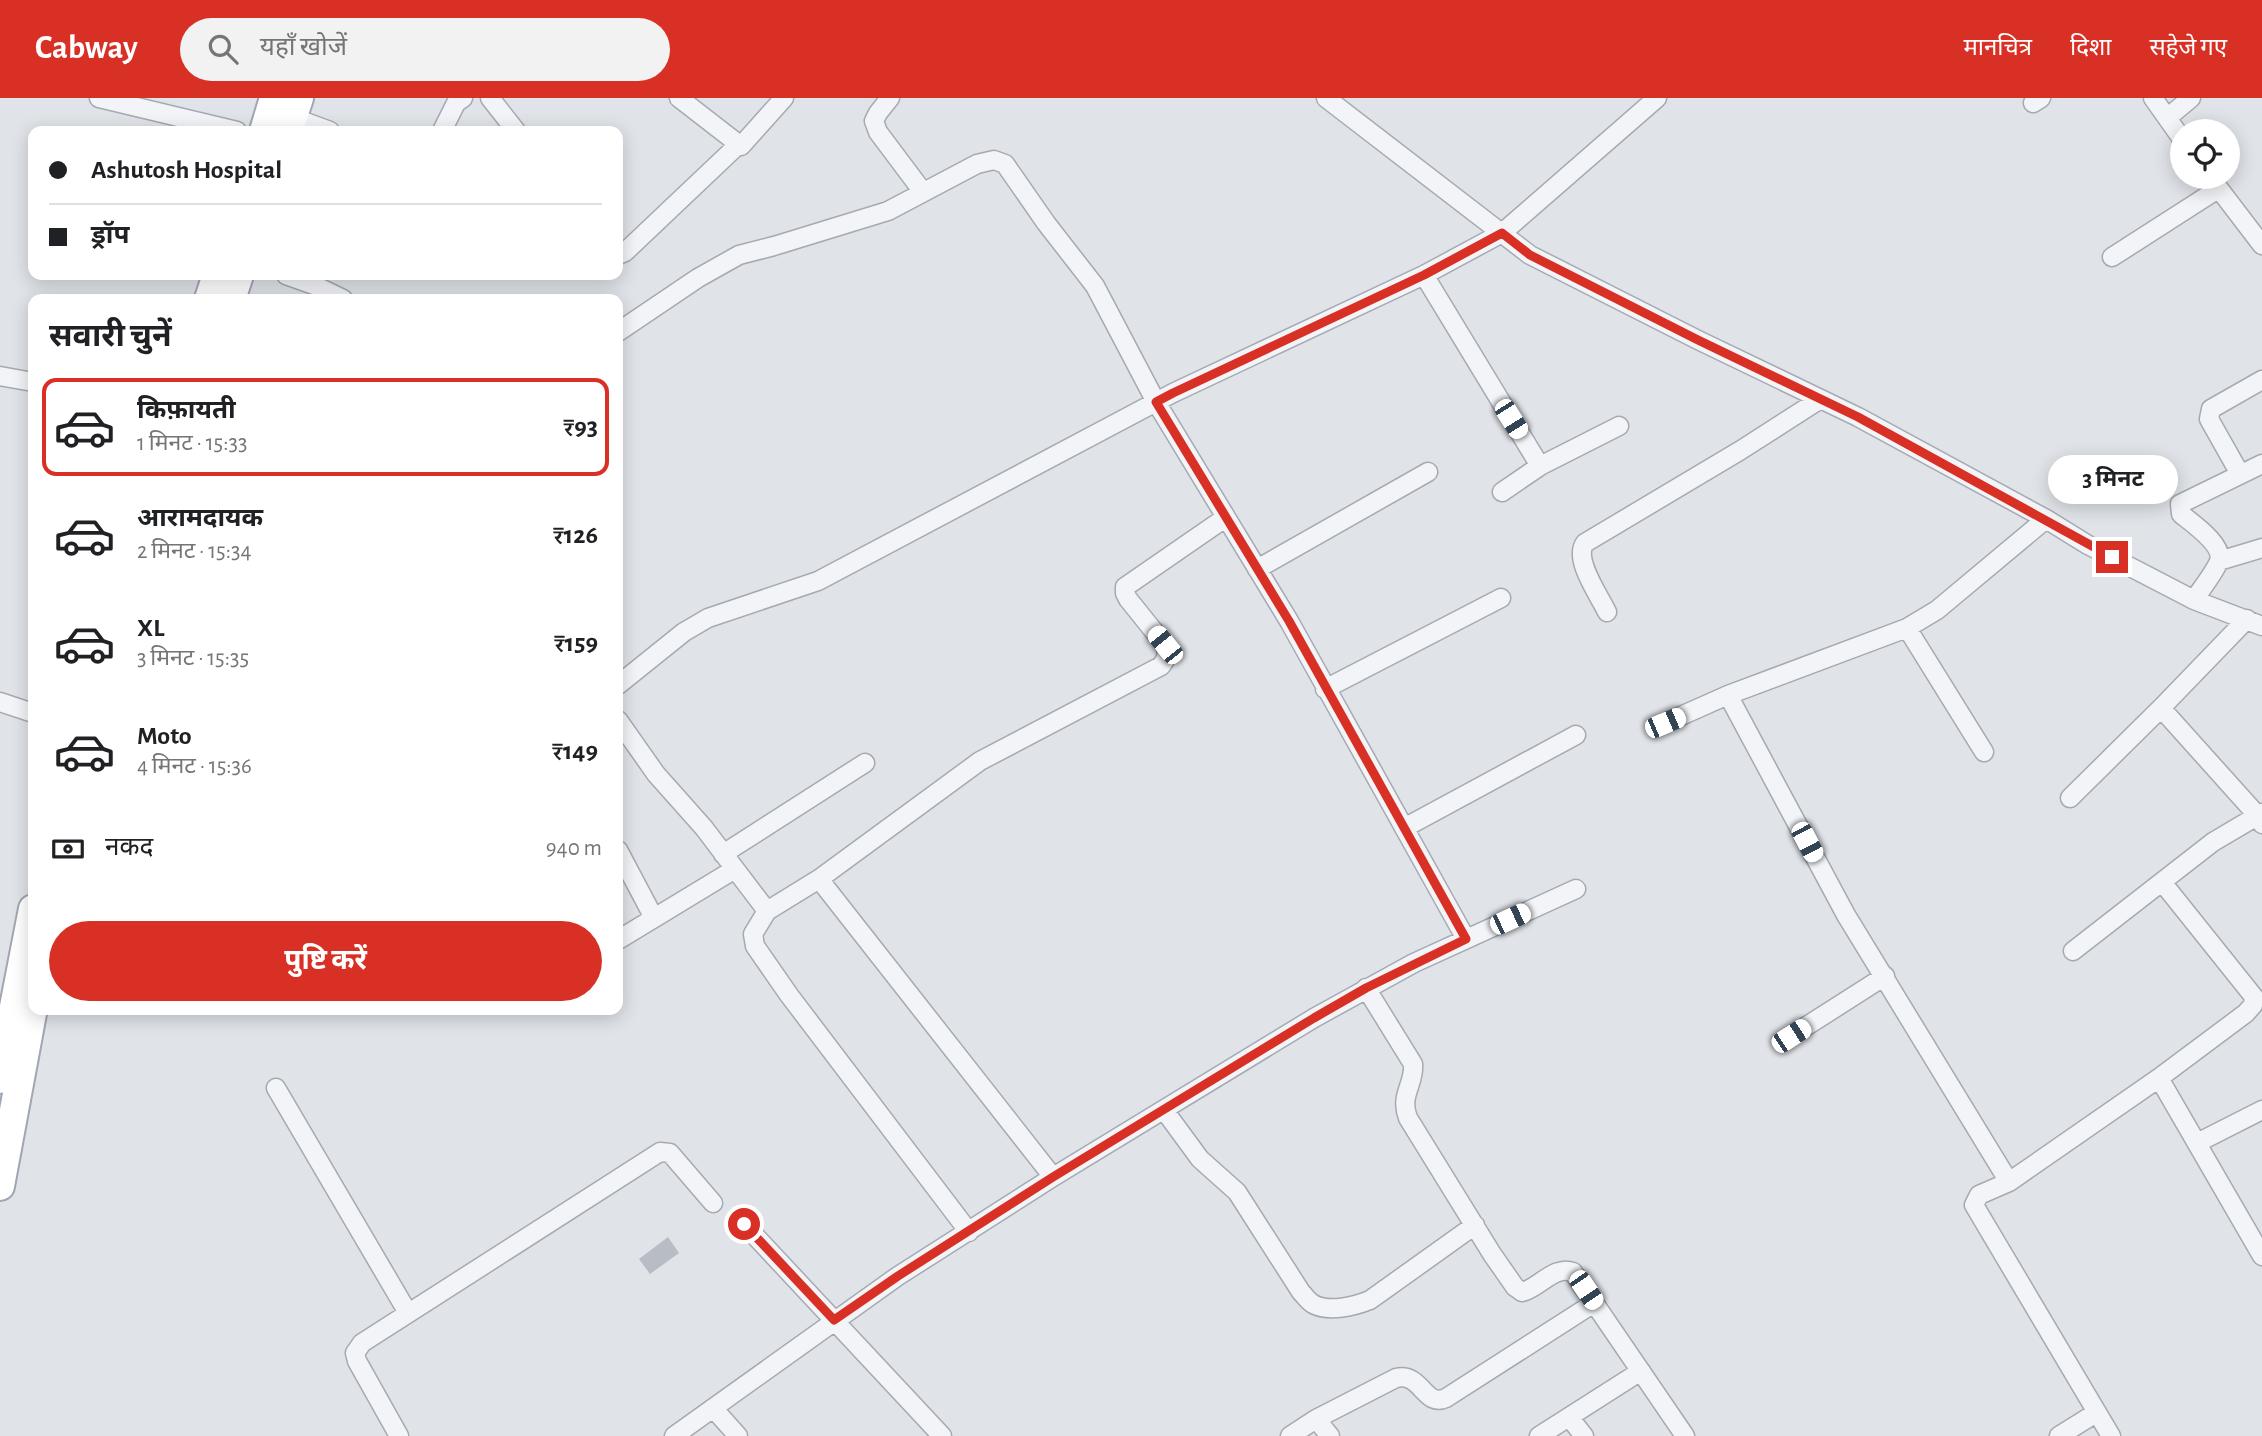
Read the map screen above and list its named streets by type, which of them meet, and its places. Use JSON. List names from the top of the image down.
{
  "page": {
    "header": "Cabway",
    "search": "यहाँ खोजें",
    "nav": ["मानचित्र", "दिशा", "सहेजे गए"],
    "banner": ["Ashutosh Hospital", "ड्रॉप"],
    "heading": "सवारी चुनें",
    "list": [
      {
        "name": "किफ़ायती",
        "note": "1 मिनट · 15:33",
        "value": "₹93"
      },
      {
        "name": "आरामदायक",
        "note": "2 मिनट · 15:34",
        "value": "₹126"
      },
      {
        "name": "XL",
        "note": "3 मिनट · 15:35",
        "value": "₹159"
      },
      {
        "name": "Moto",
        "note": "4 मिनट · 15:36",
        "value": "₹149"
      }
    ],
    "bubble": "3 मिनट",
    "pay": ["नकद", "940 m"],
    "buttons": "पुष्टि करें"
  }
}
